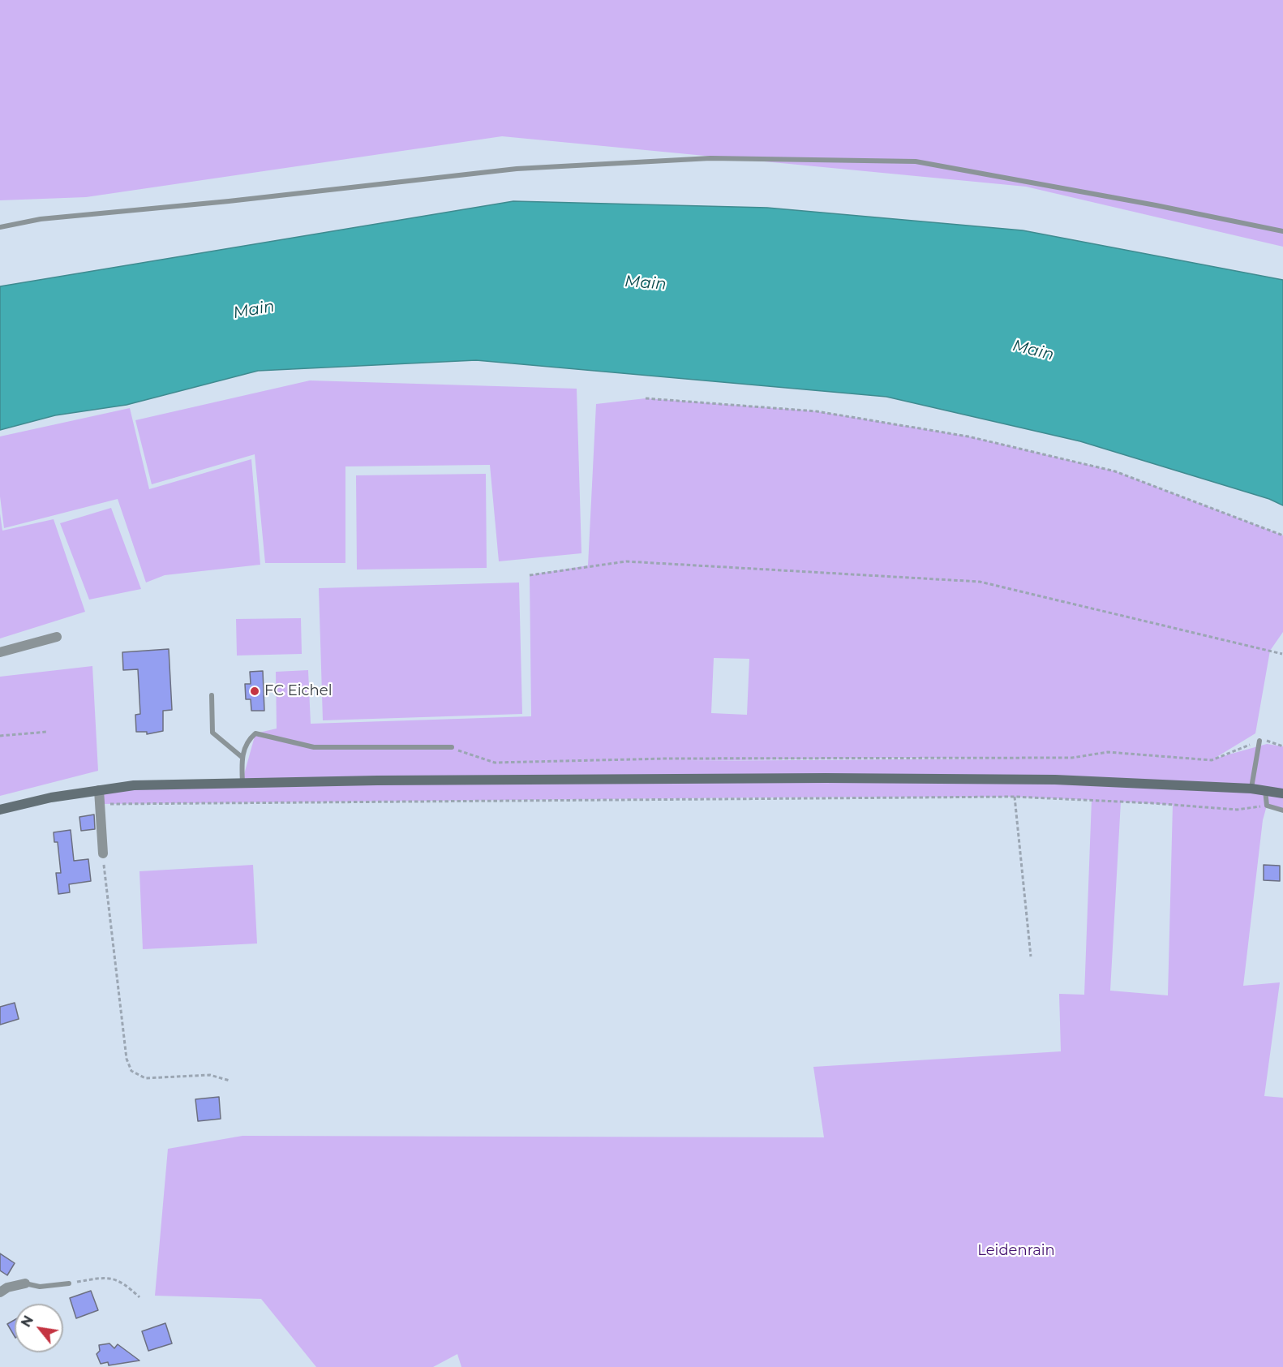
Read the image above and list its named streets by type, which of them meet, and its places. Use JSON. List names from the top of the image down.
{
  "water": ["Main"],
  "parks": ["Leidenrain"],
  "places": ["FC Eichel"],
  "north": "top left"
}
